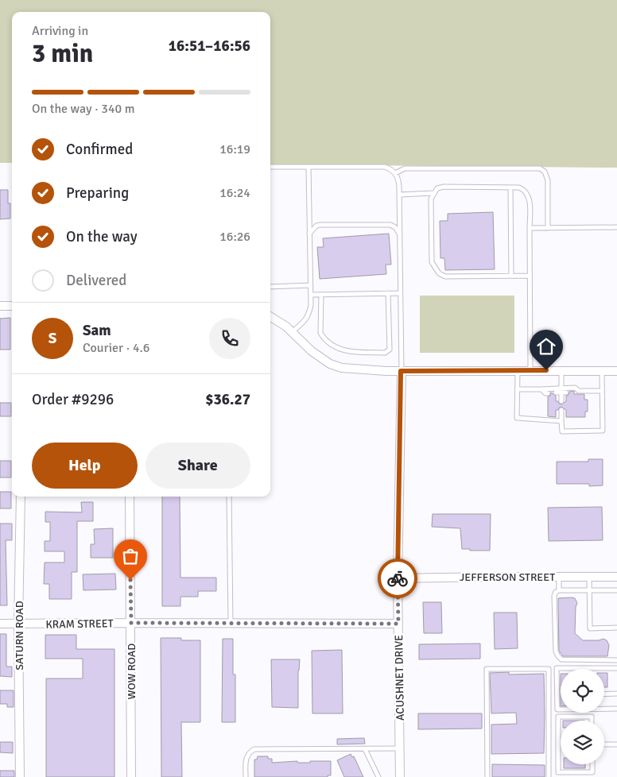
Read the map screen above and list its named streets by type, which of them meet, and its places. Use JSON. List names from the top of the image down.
{
  "streets": {
    "street": [
      "JEFFERSON STREET",
      "KRAM STREET",
      "SATURN ROAD",
      "WOW ROAD",
      "ACUSHNET DRIVE"
    ]
  },
  "crossings": [
    ["JEFFERSON STREET", "ACUSHNET DRIVE"],
    ["KRAM STREET", "SATURN ROAD"],
    ["KRAM STREET", "WOW ROAD"],
    ["KRAM STREET", "ACUSHNET DRIVE"]
  ],
  "page": {
    "heading": ["3 min", "Arriving in", "16:51–16:56"],
    "panel": [
      "Sam",
      "Courier · 4.6",
      "Order #9296",
      "$36.27"
    ],
    "bar": "On the way · 340 m",
    "list": [
      ["Confirmed", "16:19"],
      ["Preparing", "16:24"],
      ["On the way", "16:26"],
      "Delivered"
    ],
    "round": "S",
    "buttons": ["Help", "Share"]
  }
}
